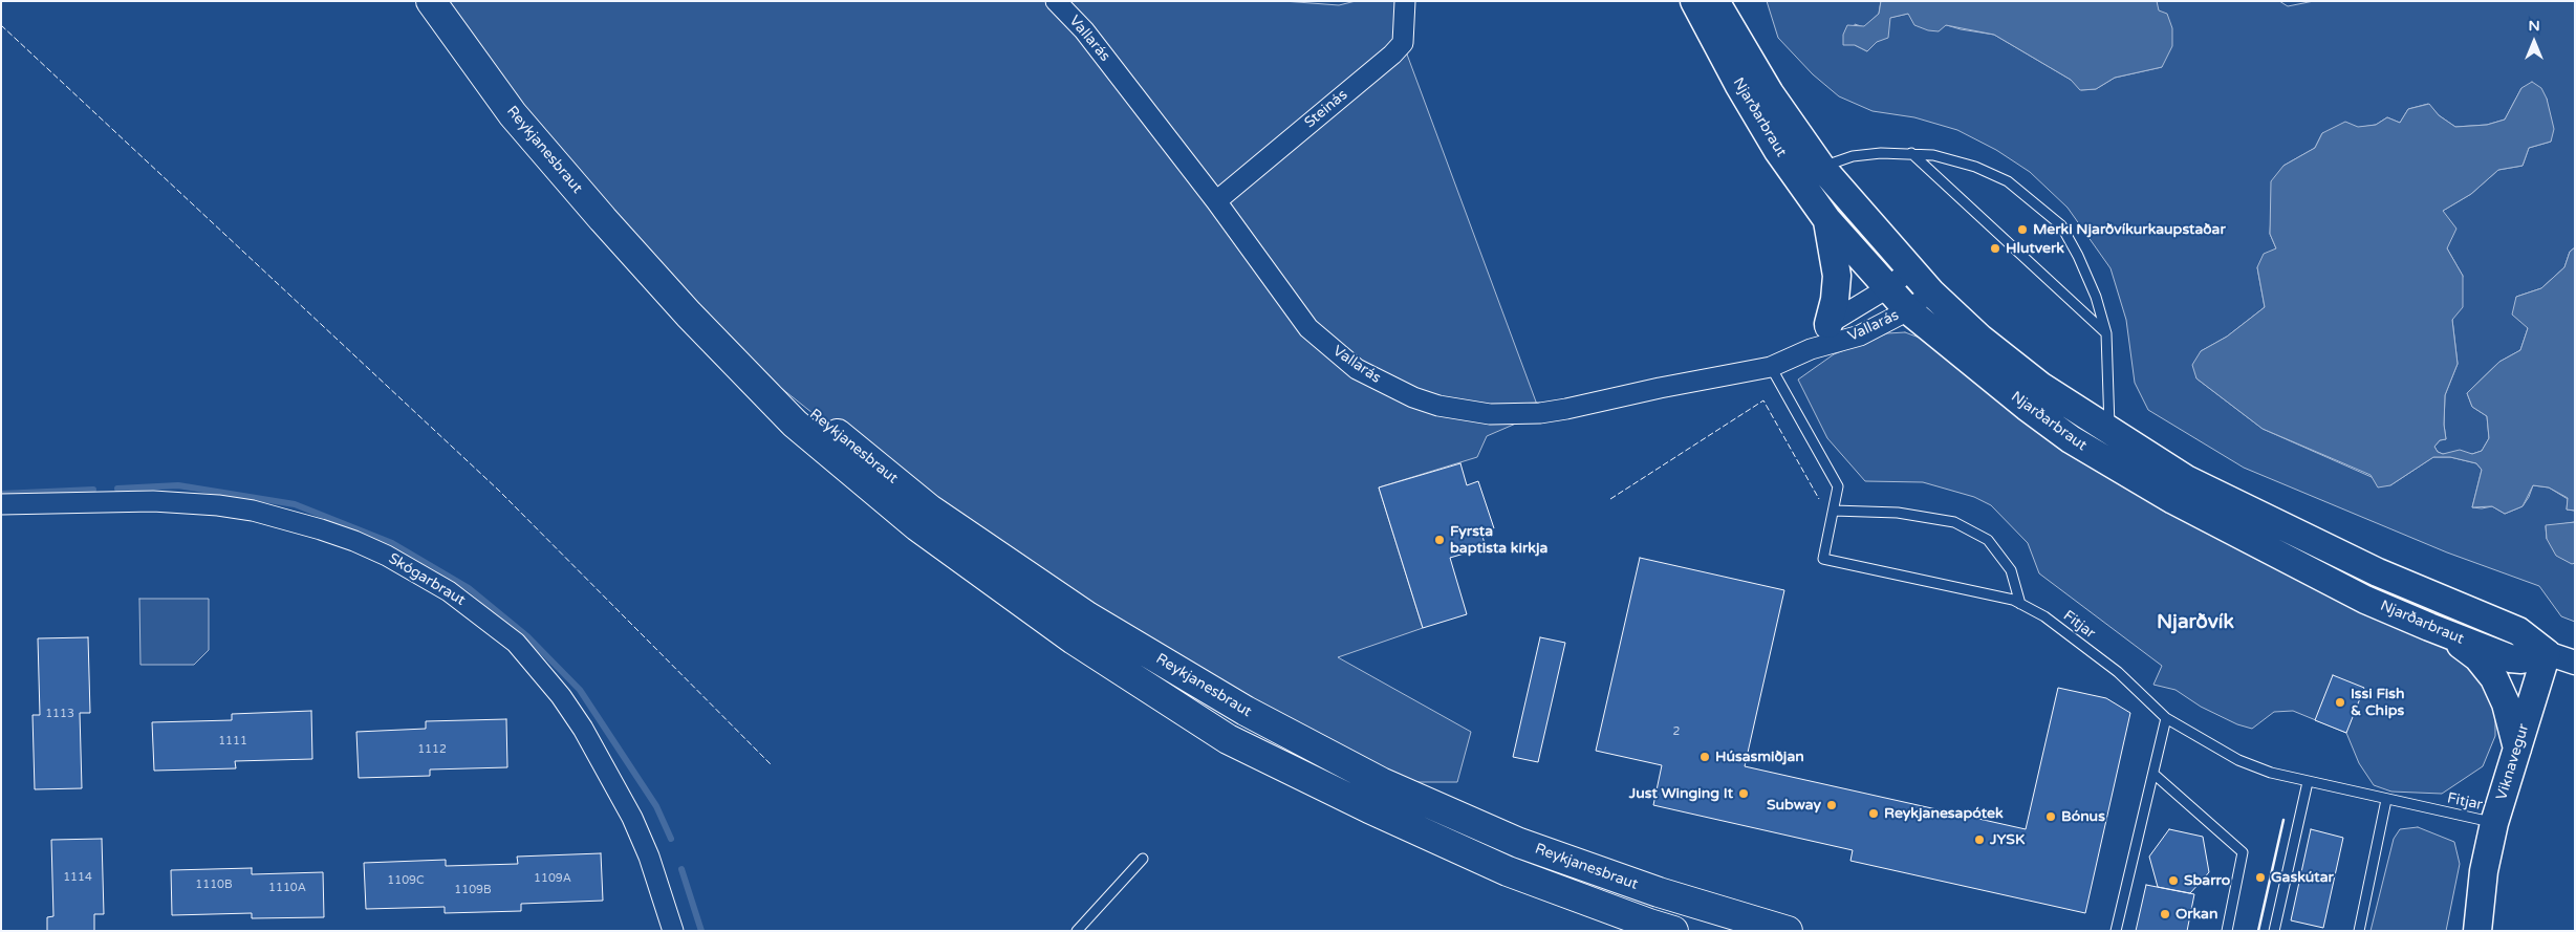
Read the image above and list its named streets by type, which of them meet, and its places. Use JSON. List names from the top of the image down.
{
  "streets": {
    "highway": ["Reykjanesbraut"],
    "main road": ["Njarðarbraut", "Viknavegur"],
    "street": ["Vallarás", "Steinás", "Skógarbraut"],
    "lane": ["Fitjar"]
  },
  "crossings": [
    ["Vallarás", "Steinás"],
    ["Vallarás", "Njarðarbraut"],
    ["Vallarás", "Fitjar"],
    ["Njarðarbraut", "Viknavegur"],
    ["Fitjar", "Viknavegur"]
  ],
  "districts": ["Njarðvík"],
  "places": [
    "Merki Njarðvíkurkaupstaðar",
    "Hlutverk",
    "Fyrsta baptista kirkja",
    "Issi Fish & Chips",
    "Húsasmiðjan",
    "Just Winging It",
    "Subway",
    "Reykjanesapótek",
    "Bónus",
    "JYSK",
    "Gaskútar",
    "Sbarro",
    "Orkan"
  ],
  "house_numbers": [
    "1113",
    "2",
    "1111",
    "1112",
    "1114",
    "1109A",
    "1109C",
    "1110B",
    "1110A",
    "1109B"
  ],
  "north": "top"
}
